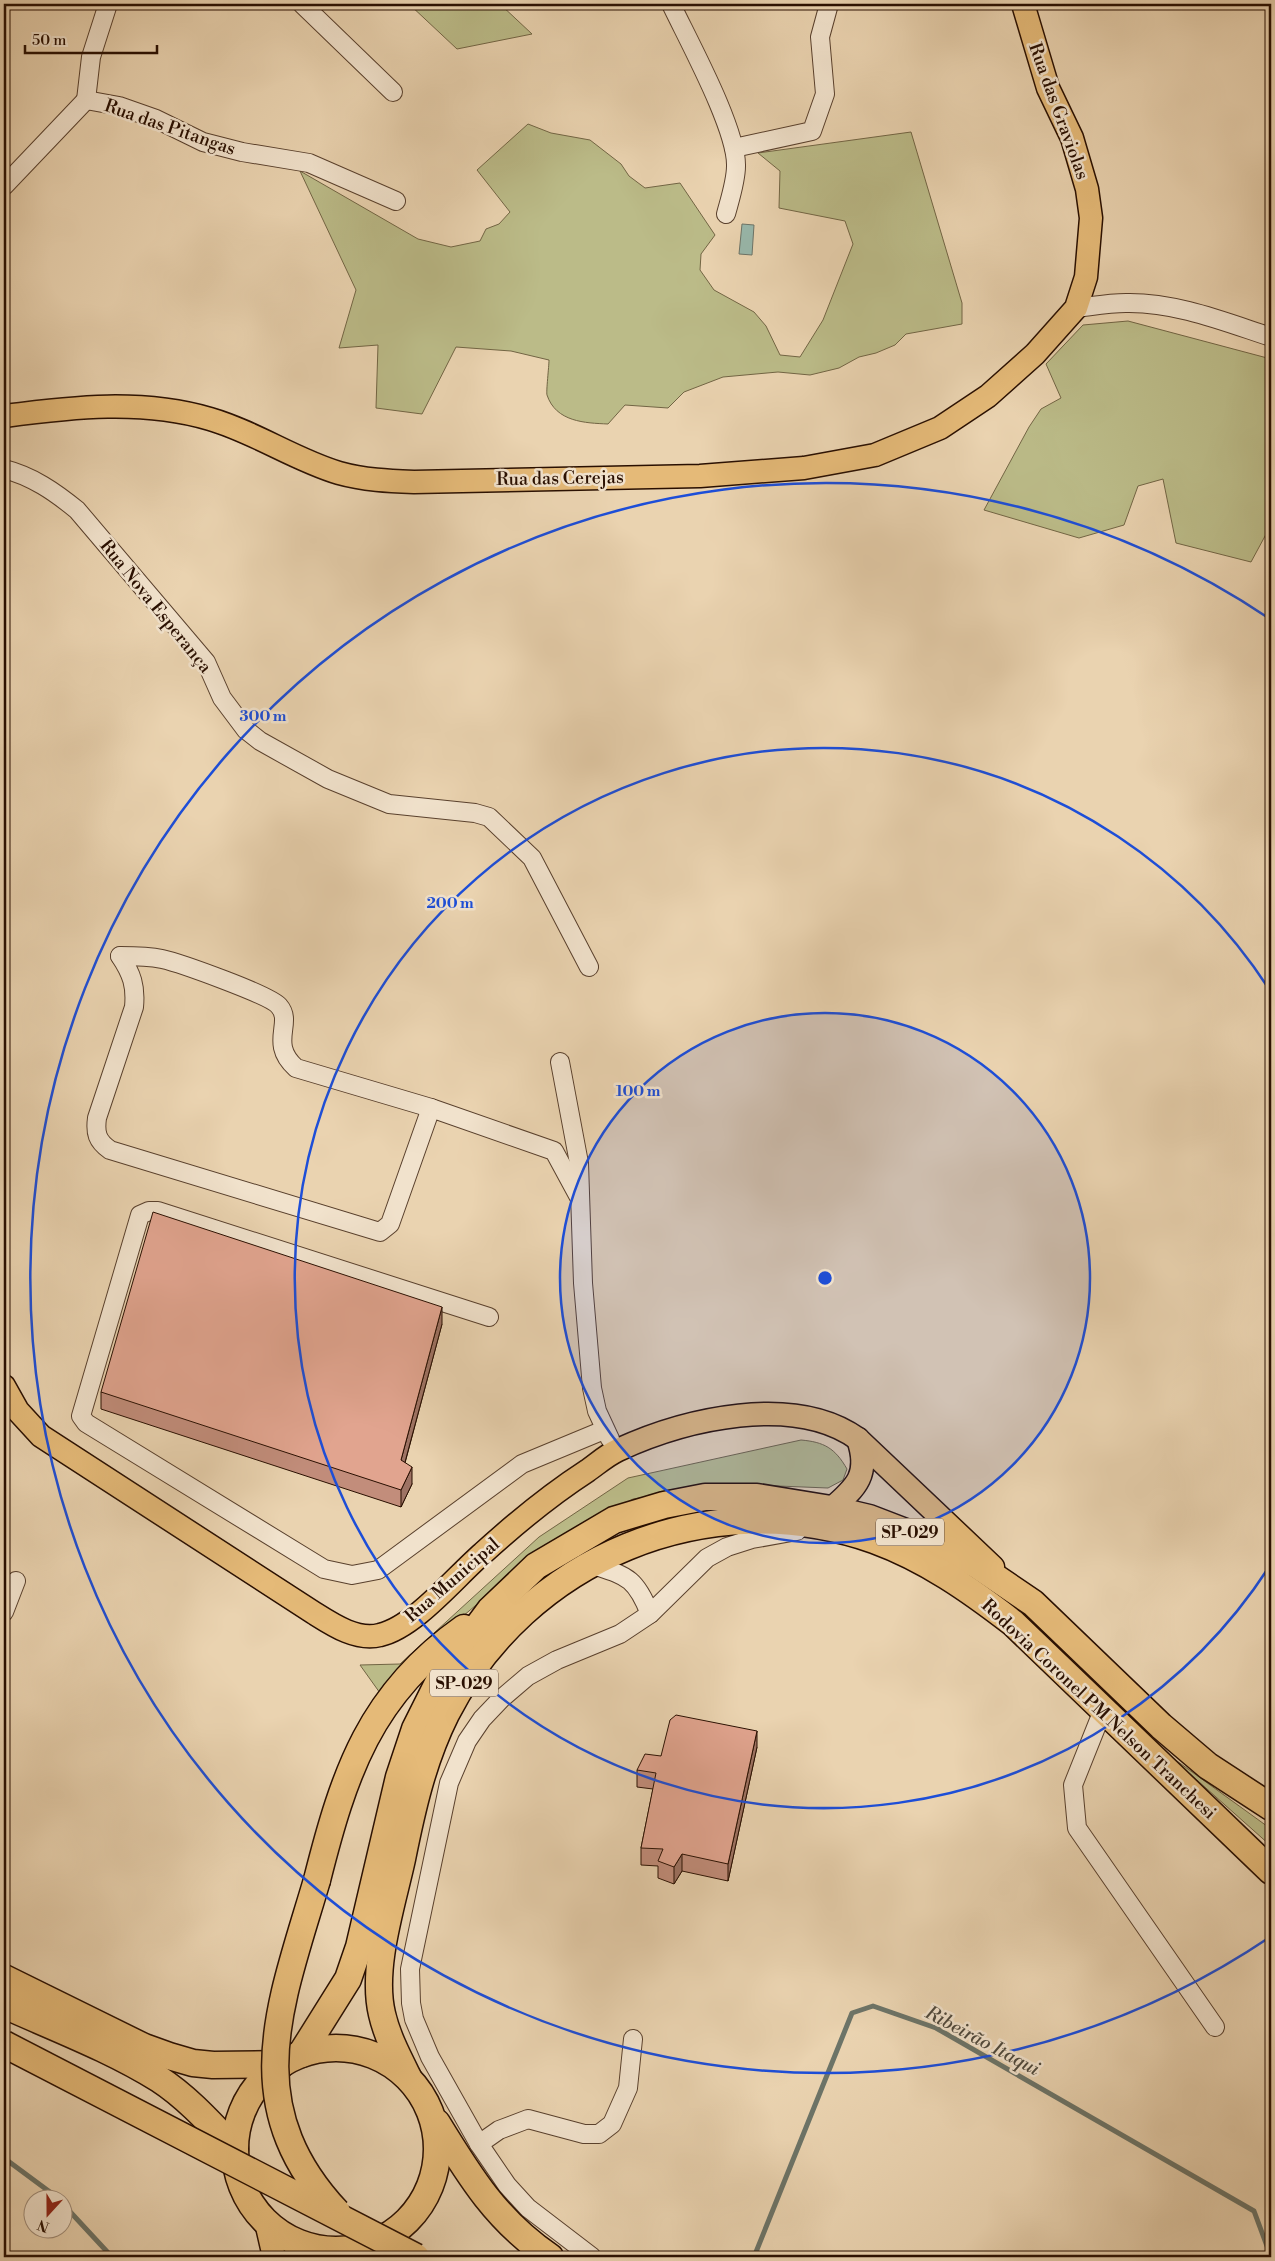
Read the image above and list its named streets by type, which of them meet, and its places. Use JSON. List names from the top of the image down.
{
  "streets": {
    "highway": ["SP-029", "Rodovia Coronel PM Nelson Tranchesi"],
    "main road": ["Rua das Graviolas", "Rua das Cerejas", "Rua Municipal"],
    "street": ["Rua das Pitangas", "Rua Nova Esperança"]
  },
  "crossings": [
    ["Rua das Graviolas", "Rua das Cerejas"],
    ["Rua Municipal", "Rodovia Coronel PM Nelson Tranchesi"]
  ],
  "water": ["Ribeirão Itaqui"],
  "scale_bar": "50 m",
  "north": "bottom",
  "rings": ["300 m", "200 m", "100 m"]
}
